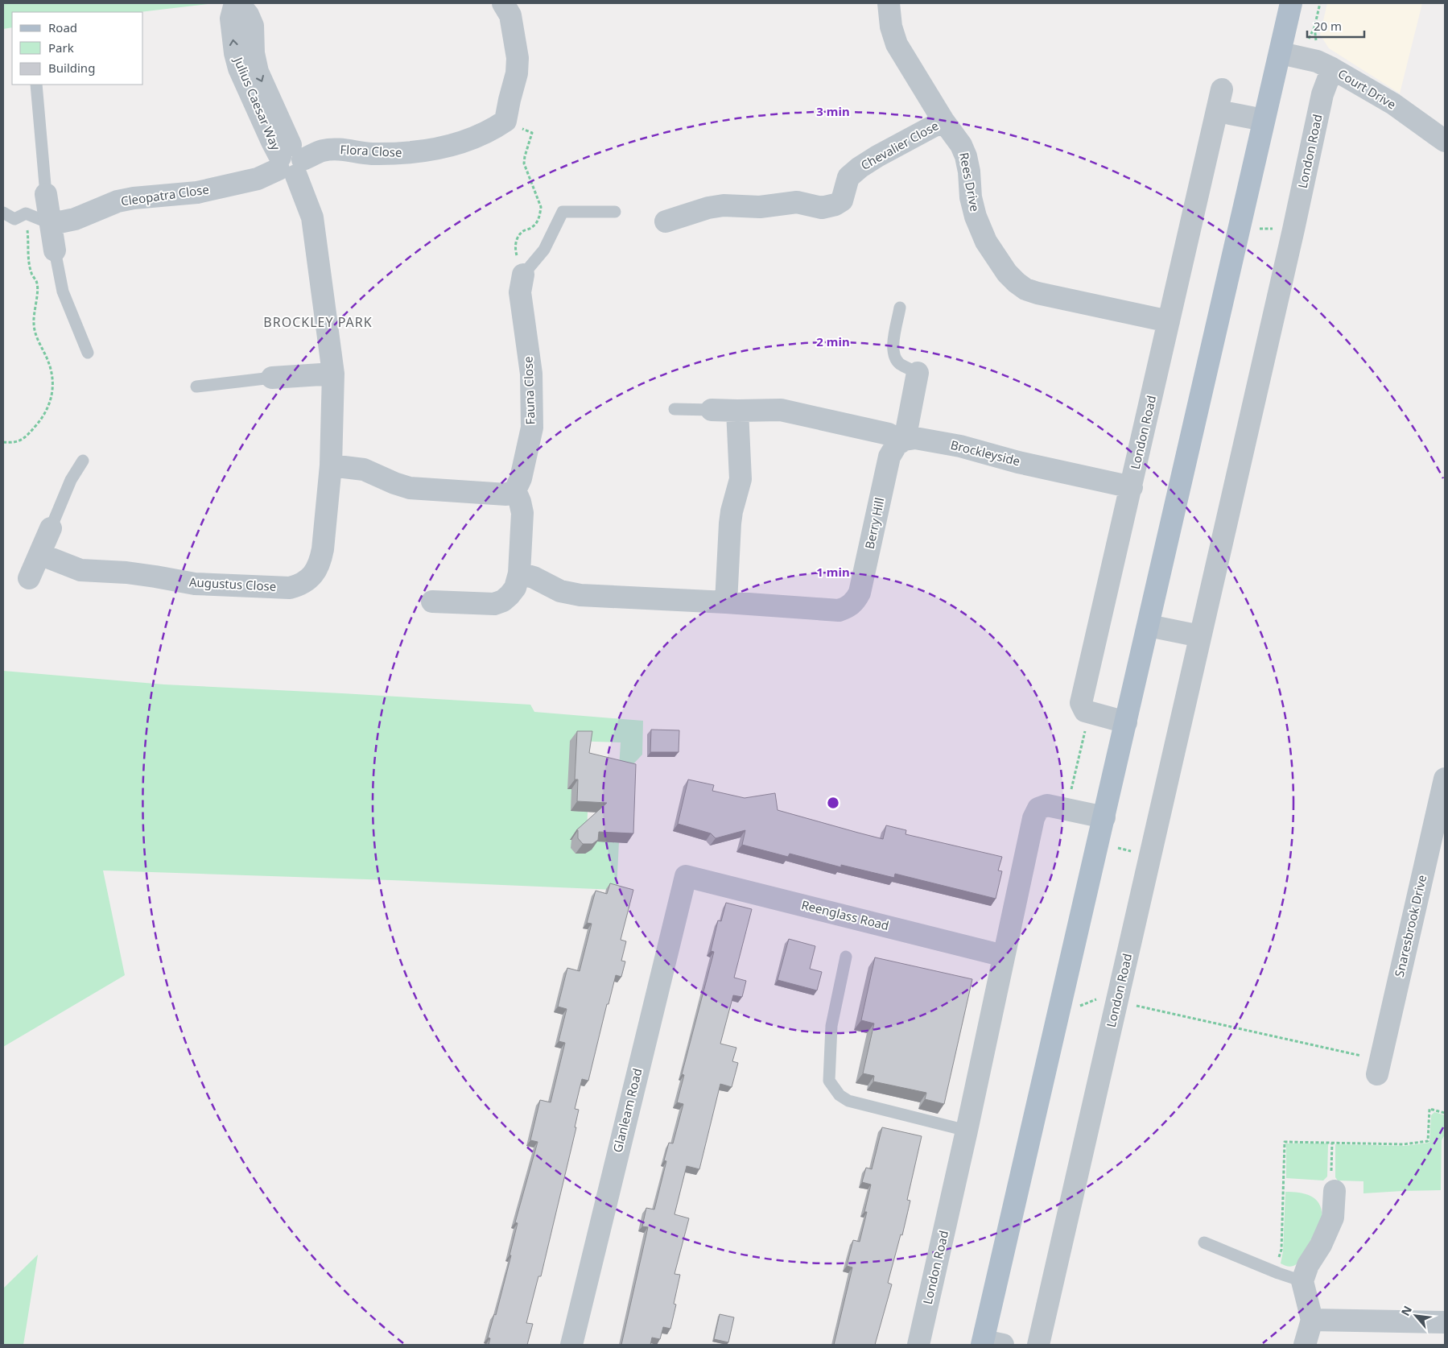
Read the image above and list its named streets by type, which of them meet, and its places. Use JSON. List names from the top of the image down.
{
  "streets": {
    "street": [
      "Court Drive",
      "Julius Caesar Way",
      "Chevalier Close",
      "Flora Close",
      "London Road",
      "Rees Drive",
      "Cleopatra Close",
      "Fauna Close",
      "Brockleyside",
      "Berry Hill",
      "Augustus Close",
      "Reenglass Road",
      "Snaresbrook Drive",
      "Glanleam Road"
    ]
  },
  "crossings": [
    ["Court Drive", "London Road"],
    ["Julius Caesar Way", "Flora Close"],
    ["Julius Caesar Way", "Cleopatra Close"],
    ["Julius Caesar Way", "Augustus Close"],
    ["Chevalier Close", "Rees Drive"],
    ["Flora Close", "Cleopatra Close"],
    ["London Road", "Rees Drive"],
    ["London Road", "Brockleyside"],
    ["London Road", "Reenglass Road"],
    ["Brockleyside", "Berry Hill"],
    ["Reenglass Road", "Glanleam Road"]
  ],
  "districts": ["BROCKLEY PARK"],
  "legend": ["Road", "Park", "Building"],
  "scale_bar": "20 m",
  "north": "top left",
  "rings": ["3 min", "2 min", "1 min"]
}
